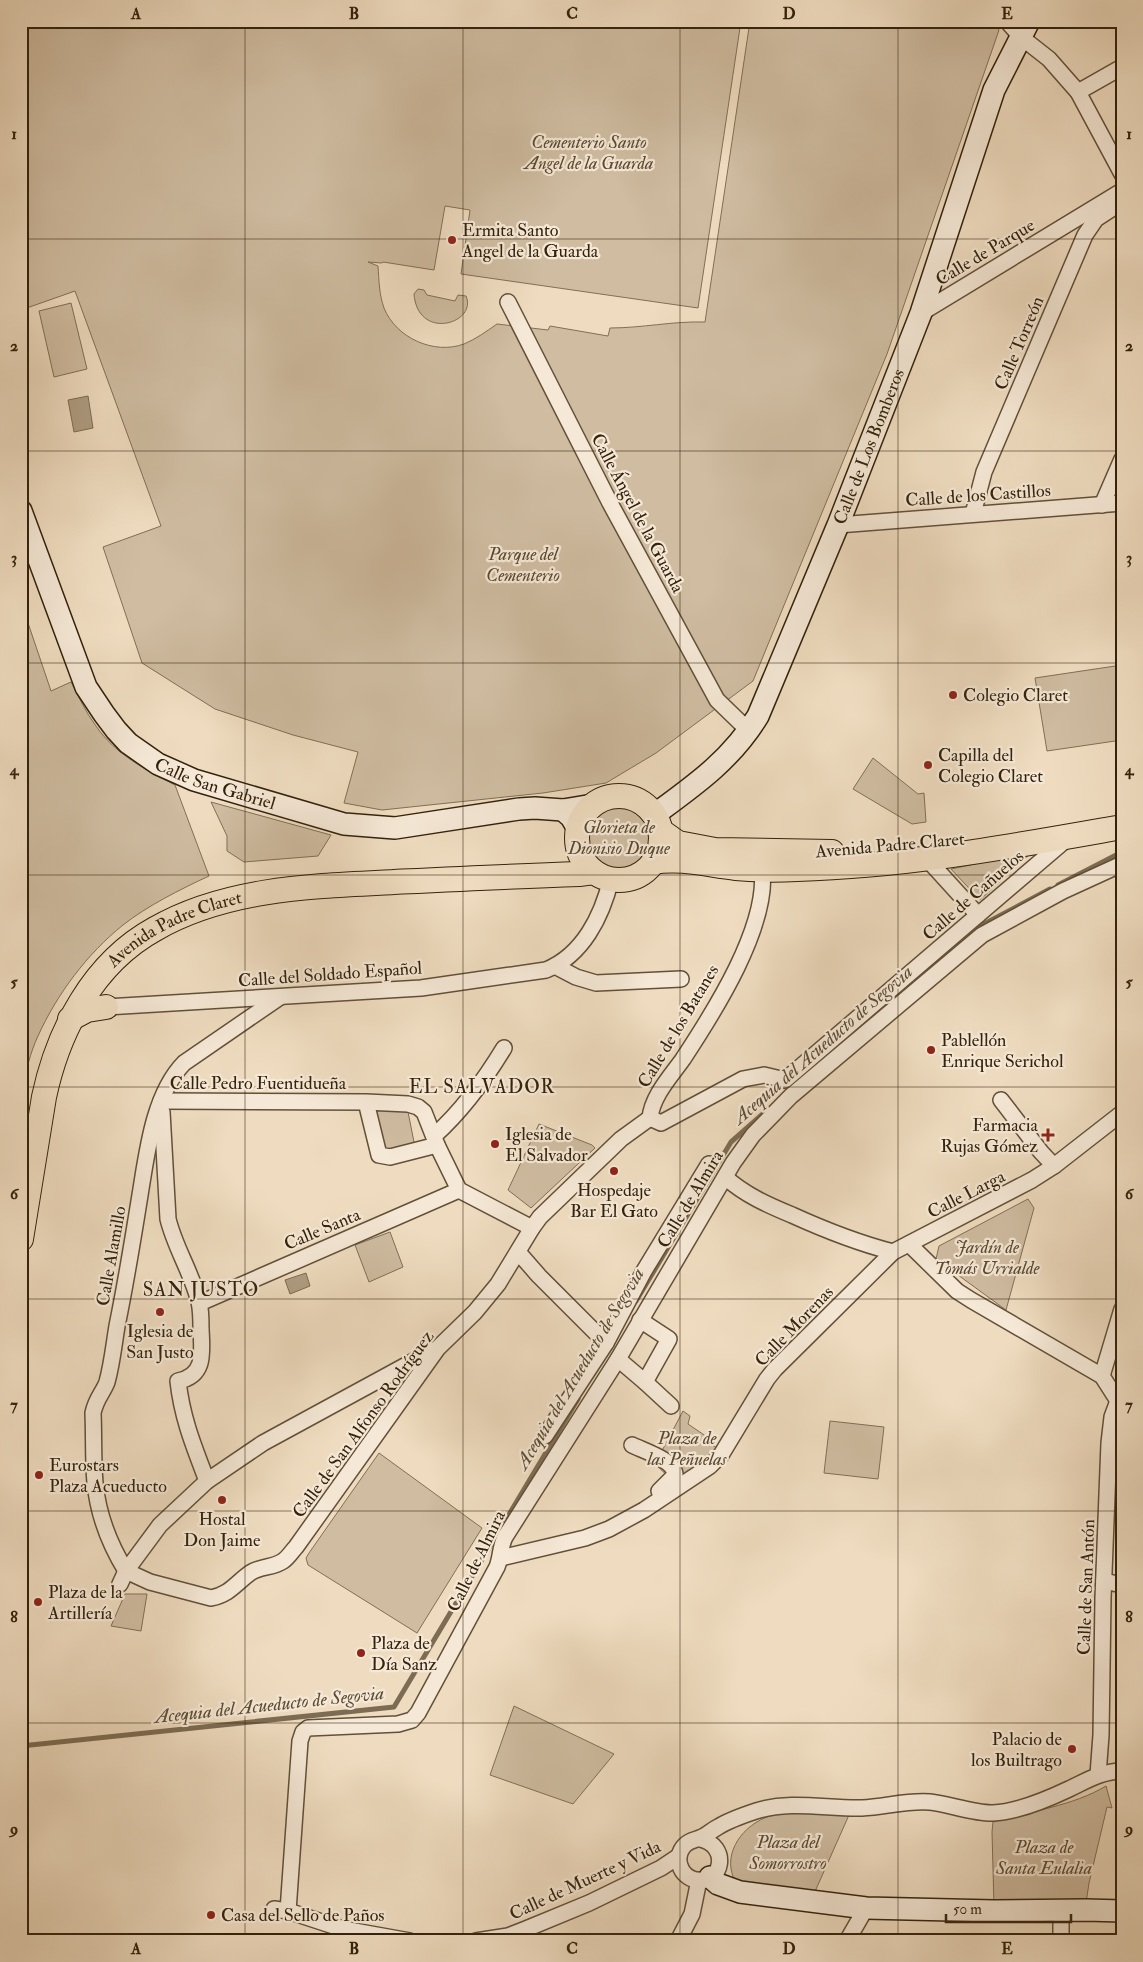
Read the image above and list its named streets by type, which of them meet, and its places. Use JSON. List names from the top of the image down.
{
  "streets": {
    "main road": ["Avenida Padre Claret"],
    "street": [
      "Calle de Parque",
      "Calle Torreón",
      "Calle de Los Bomberos",
      "Calle de los Castillos",
      "Calle Ángel de la Guarda",
      "Calle San Gabriel",
      "Calle de Cañuelos",
      "Calle del Soldado Español",
      "Calle de los Batanes",
      "Calle Pedro Fuentidueña",
      "Calle Larga",
      "Calle de Almira",
      "Calle Santa",
      "Calle Alamillo",
      "Calle Morenas",
      "Calle de San Alfonso Rodríguez",
      "Calle de San Antón",
      "Calle de Muerte y Vida"
    ]
  },
  "crossings": [
    ["Calle de Parque", "Calle de Los Bomberos"],
    ["Calle Torreón", "Calle de los Castillos"],
    ["Calle de Los Bomberos", "Calle de los Castillos"],
    ["Calle de Los Bomberos", "Calle Ángel de la Guarda"],
    ["Calle de Los Bomberos", "Calle San Gabriel"],
    ["Calle de Los Bomberos", "Avenida Padre Claret"],
    ["Calle de Los Bomberos", "Calle del Soldado Español"],
    ["Calle San Gabriel", "Avenida Padre Claret"],
    ["Calle San Gabriel", "Calle del Soldado Español"],
    ["Avenida Padre Claret", "Calle de Cañuelos"],
    ["Avenida Padre Claret", "Calle del Soldado Español"],
    ["Avenida Padre Claret", "Calle de los Batanes"],
    ["Calle de Cañuelos", "Calle de los Batanes"],
    ["Calle de Cañuelos", "Calle de Almira"],
    ["Calle de Cañuelos", "Calle de San Alfonso Rodríguez"],
    ["Calle del Soldado Español", "Calle Alamillo"],
    ["Calle de los Batanes", "Calle de San Alfonso Rodríguez"],
    ["Calle Pedro Fuentidueña", "Calle Alamillo"],
    ["Calle Larga", "Calle Morenas"],
    ["Calle de Almira", "Calle Morenas"],
    ["Calle Alamillo", "Calle de San Alfonso Rodríguez"]
  ],
  "districts": ["EL SALVADOR", "SAN JUSTO"],
  "water": ["Acequia del Acueducto de Segovia"],
  "parks": [
    "Cementerio Santo Angel de la Guarda",
    "Parque del Cementerio",
    "Glorieta de Dionisio Duque",
    "Jardín de Tomás Urrialde",
    "Plaza de las Peñuelas",
    "Plaza del Somorrostro",
    "Plaza de Santa Eulalia"
  ],
  "places": {
    "other": [
      "Ermita Santo Angel de la Guarda",
      "Colegio Claret",
      "Capilla del Colegio Claret",
      "Pablellón Enrique Serichol",
      "Iglesia de El Salvador",
      "Hospedaje Bar El Gato",
      "Iglesia de San Justo",
      "Eurostars Plaza Acueducto",
      "Hostal Don Jaime",
      "Plaza de la Artillería",
      "Plaza de Día Sanz",
      "Palacio de los Builtrago",
      "Casa del Sello de Paños"
    ],
    "health": ["Farmacia Rujas Gómez"]
  },
  "scale_bar": "50 m",
  "grid": {
    "columns": [
      "A",
      "B",
      "C",
      "D",
      "E"
    ],
    "rows": [
      "1",
      "2",
      "3",
      "4",
      "5",
      "6",
      "7",
      "8",
      "9"
    ]
  }
}
